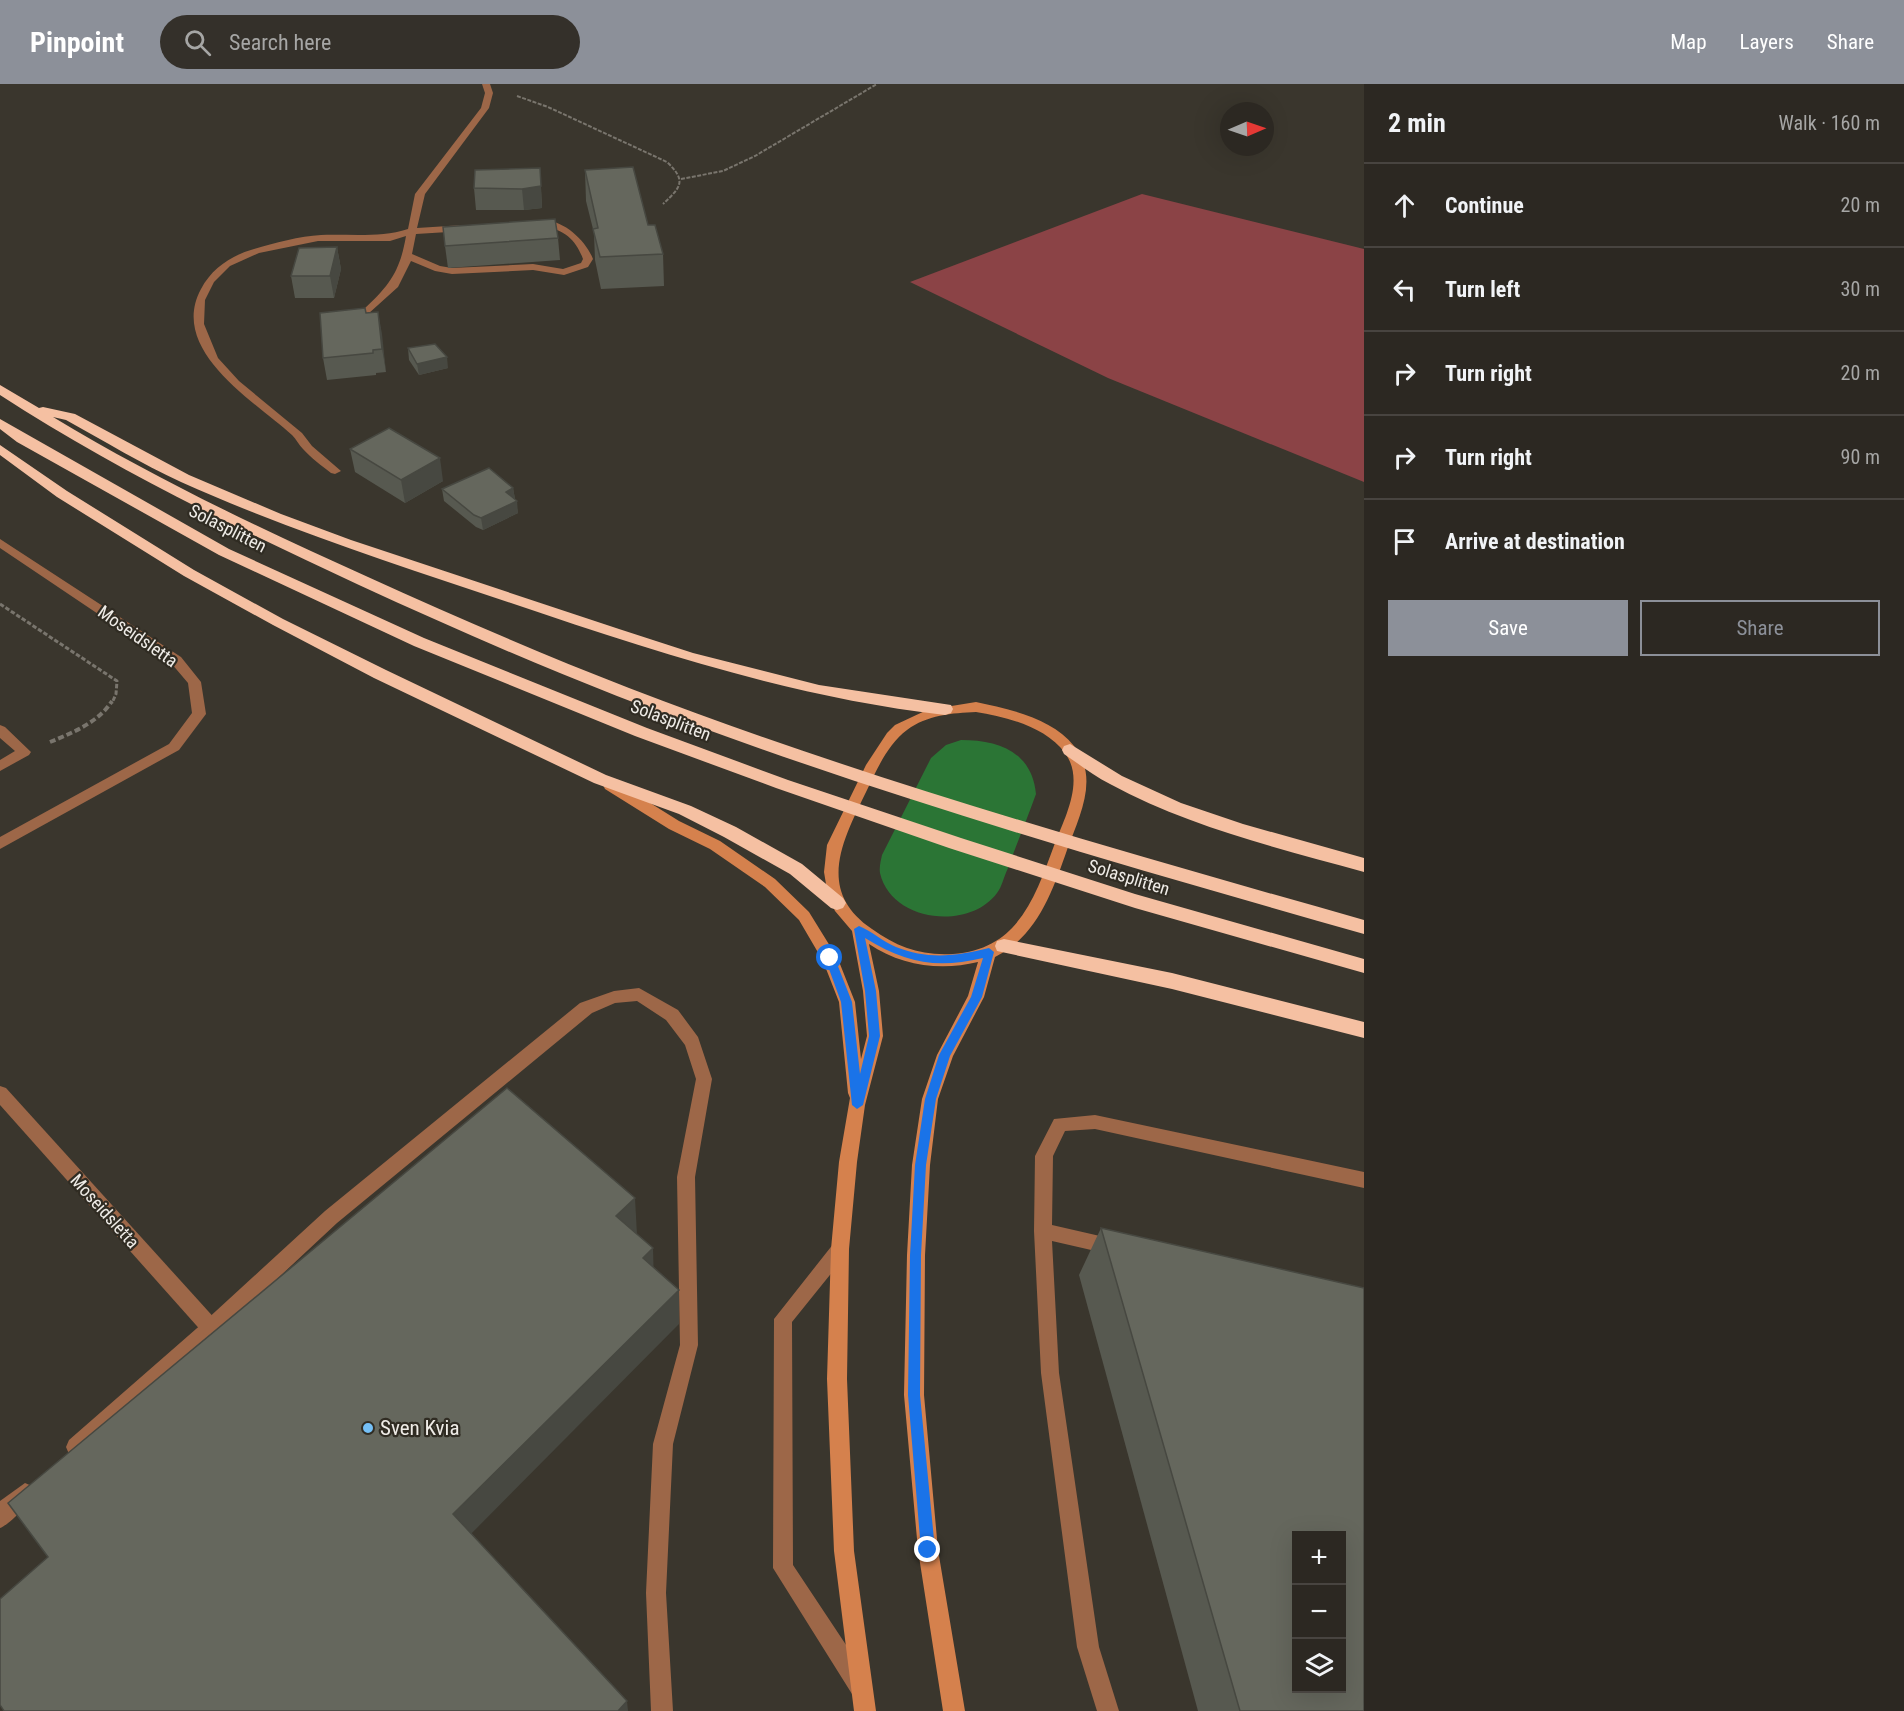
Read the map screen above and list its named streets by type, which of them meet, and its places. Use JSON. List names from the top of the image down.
{
  "streets": {
    "highway": ["Solasplitten"],
    "street": ["Moseidsletta"]
  },
  "places": ["Sven Kvia"],
  "north": "right",
  "page": {
    "header": "Pinpoint",
    "search": "Search here",
    "nav": ["Map", "Layers", "Share"],
    "heading": ["2 min", "Walk · 160 m"],
    "list": [
      ["Continue", "20 m"],
      ["Turn left", "30 m"],
      ["Turn right", "20 m"],
      ["Turn right", "90 m"],
      "Arrive at destination"
    ],
    "buttons": ["Save", "Share"],
    "map_buttons": ["+", "−"]
  }
}
